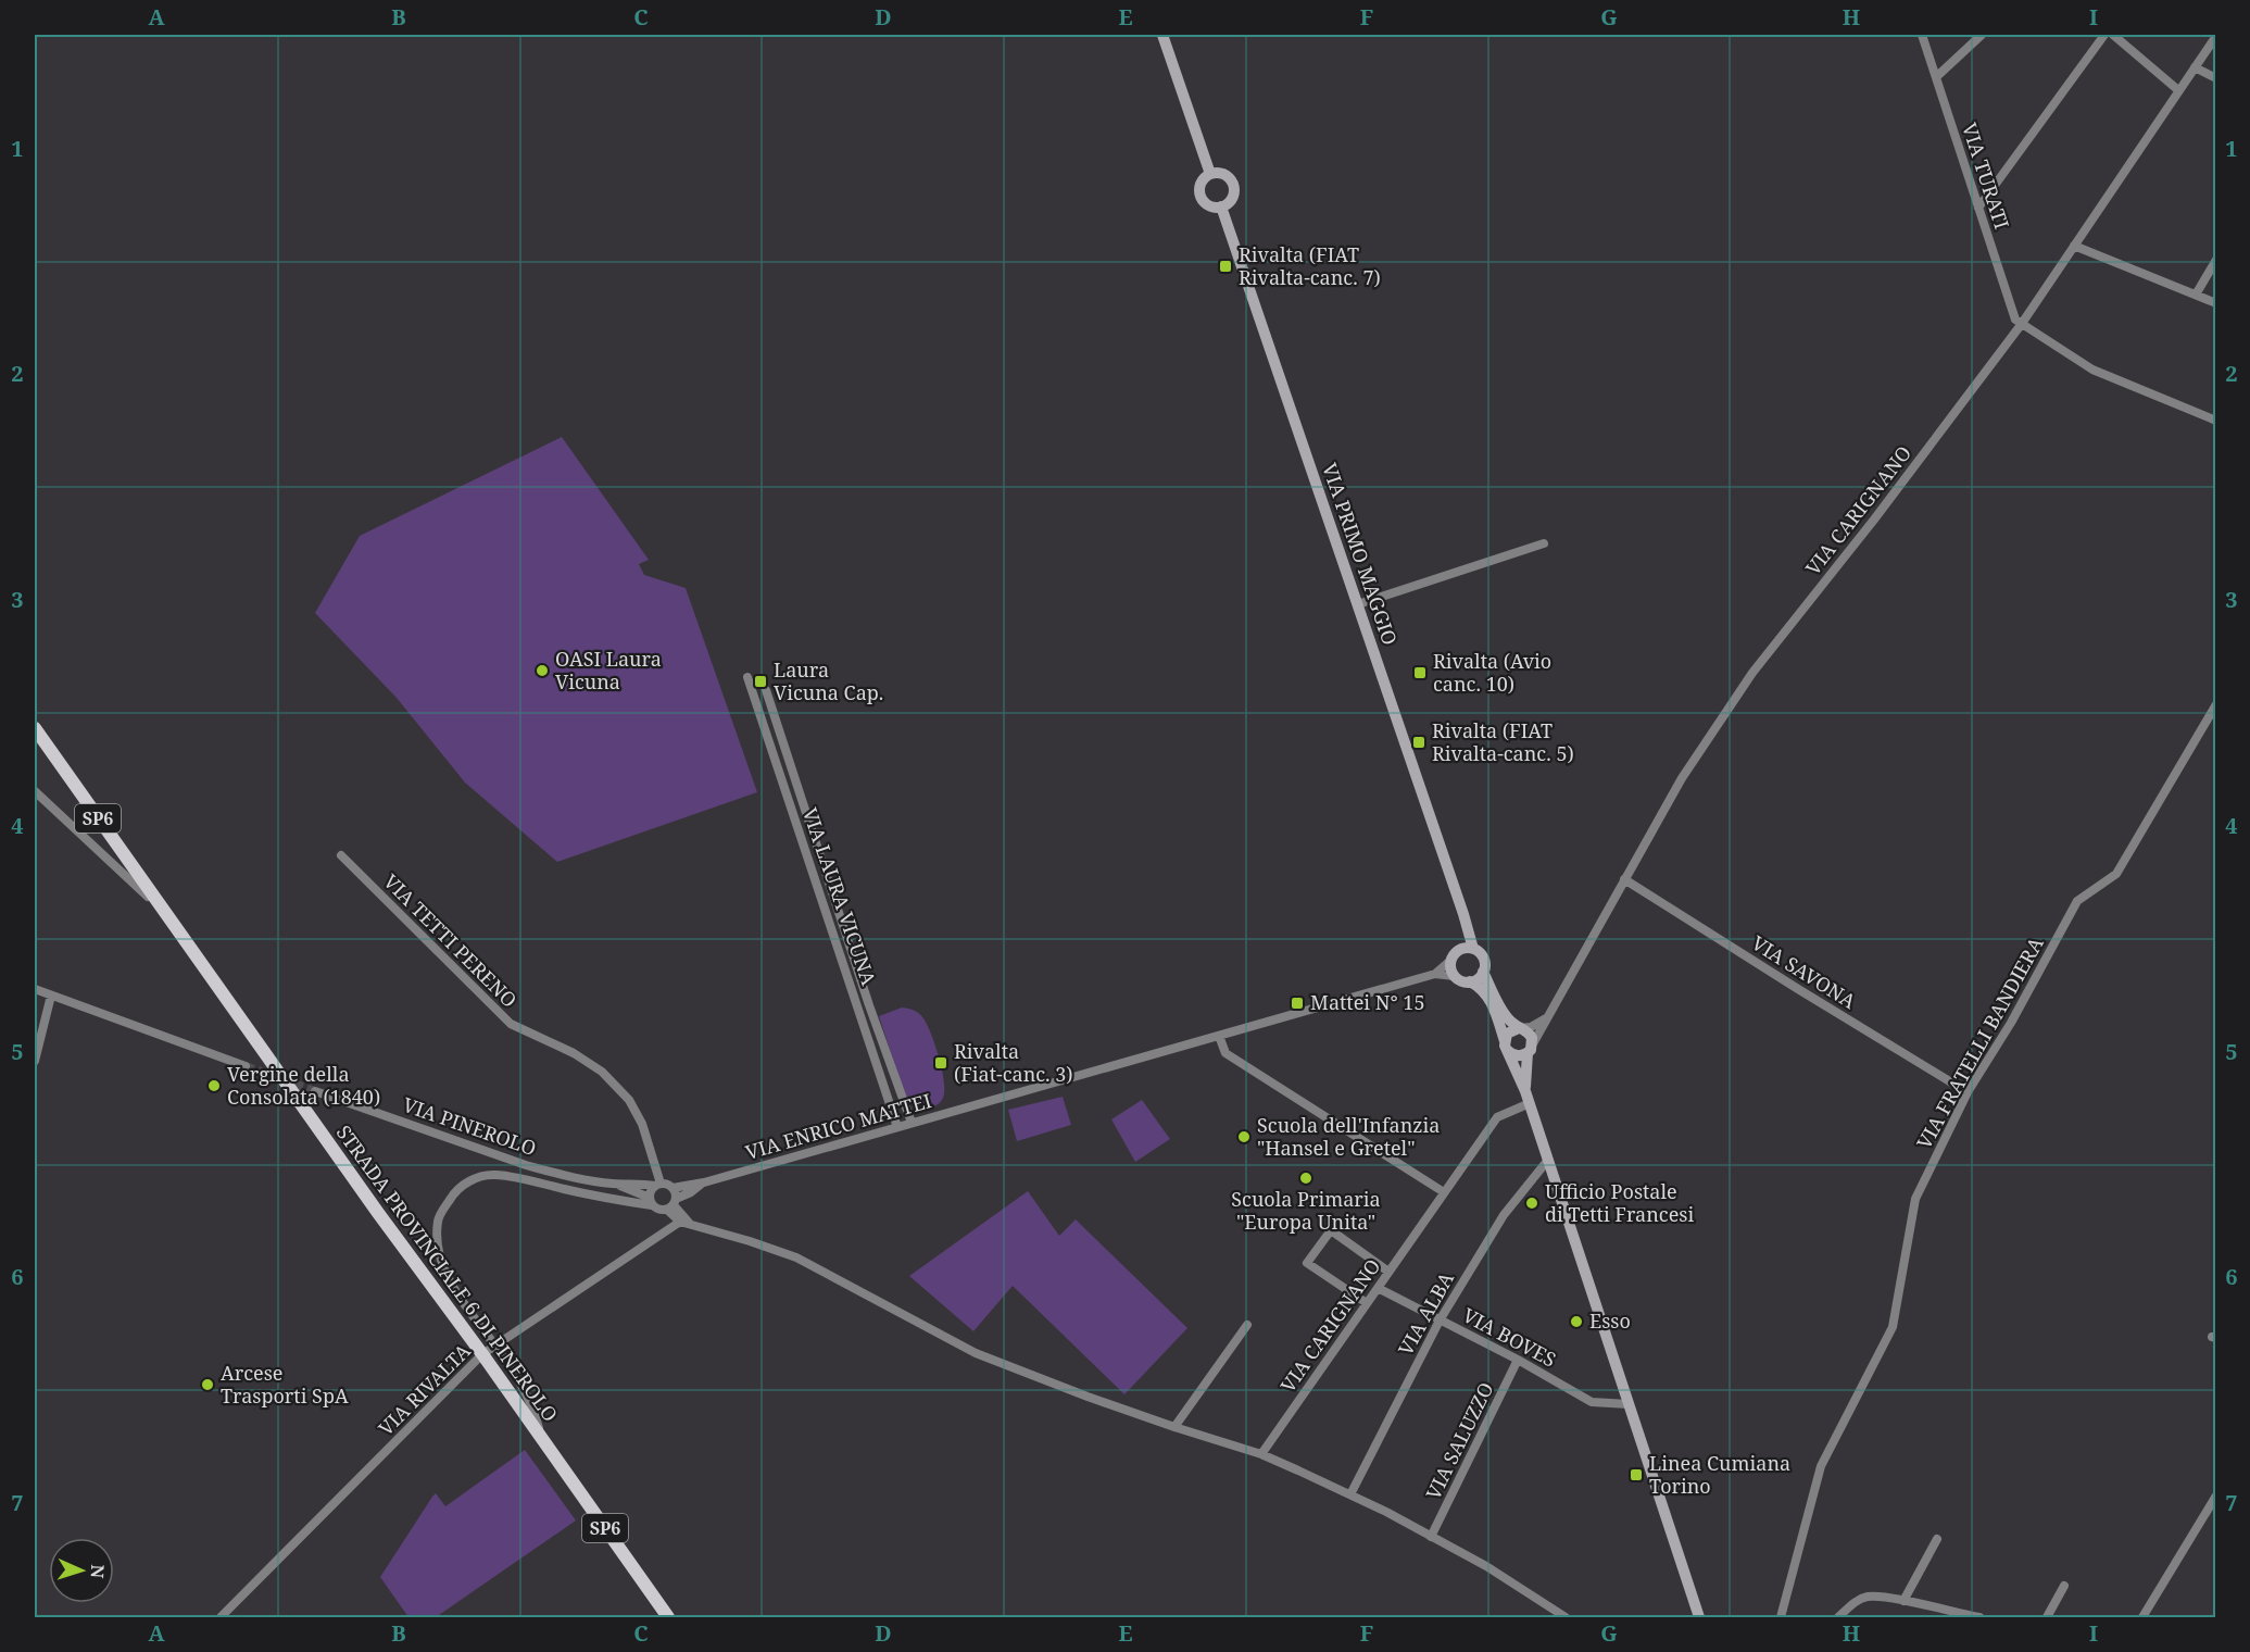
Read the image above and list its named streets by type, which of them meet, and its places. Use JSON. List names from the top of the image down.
{
  "streets": {
    "main road": ["VIA PRIMO MAGGIO", "SP6", "STRADA PROVINCIALE 6 DI PINEROLO"],
    "street": [
      "VIA TURATI",
      "VIA CARIGNANO",
      "VIA LAURA VICUNA",
      "VIA TETTI PERENO",
      "VIA SAVONA",
      "VIA FRATELLI BANDIERA",
      "VIA PINEROLO",
      "VIA ENRICO MATTEI",
      "VIA ALBA",
      "VIA BOVES",
      "VIA RIVALTA",
      "VIA SALUZZO"
    ]
  },
  "crossings": [
    ["VIA TURATI", "VIA CARIGNANO"],
    ["VIA CARIGNANO", "VIA SAVONA"],
    ["VIA CARIGNANO", "VIA BOVES"],
    ["VIA PRIMO MAGGIO", "VIA ENRICO MATTEI"],
    ["VIA LAURA VICUNA", "VIA ENRICO MATTEI"],
    ["VIA TETTI PERENO", "VIA PINEROLO"],
    ["VIA SAVONA", "VIA FRATELLI BANDIERA"],
    ["VIA PINEROLO", "VIA ENRICO MATTEI"],
    ["STRADA PROVINCIALE 6 DI PINEROLO", "VIA RIVALTA"],
    ["VIA ALBA", "VIA BOVES"],
    ["VIA BOVES", "VIA SALUZZO"]
  ],
  "places": {
    "transit": [
      "Rivalta (FIAT Rivalta-canc. 7)",
      "Rivalta (Avio canc. 10)",
      "Laura Vicuna Cap.",
      "Rivalta (FIAT Rivalta-canc. 5)",
      "Mattei N° 15",
      "Rivalta (Fiat-canc. 3)",
      "Linea Cumiana Torino"
    ],
    "other": [
      "OASI Laura Vicuna",
      "Vergine della Consolata (1840)",
      "Scuola dell'Infanzia \"Hansel e Gretel\"",
      "Scuola Primaria \"Europa Unita\"",
      "Ufficio Postale di Tetti Francesi",
      "Esso",
      "Arcese Trasporti SpA"
    ]
  },
  "north": "right",
  "grid": {
    "columns": [
      "A",
      "B",
      "C",
      "D",
      "E",
      "F",
      "G",
      "H",
      "I"
    ],
    "rows": [
      "1",
      "2",
      "3",
      "4",
      "5",
      "6",
      "7"
    ]
  }
}
